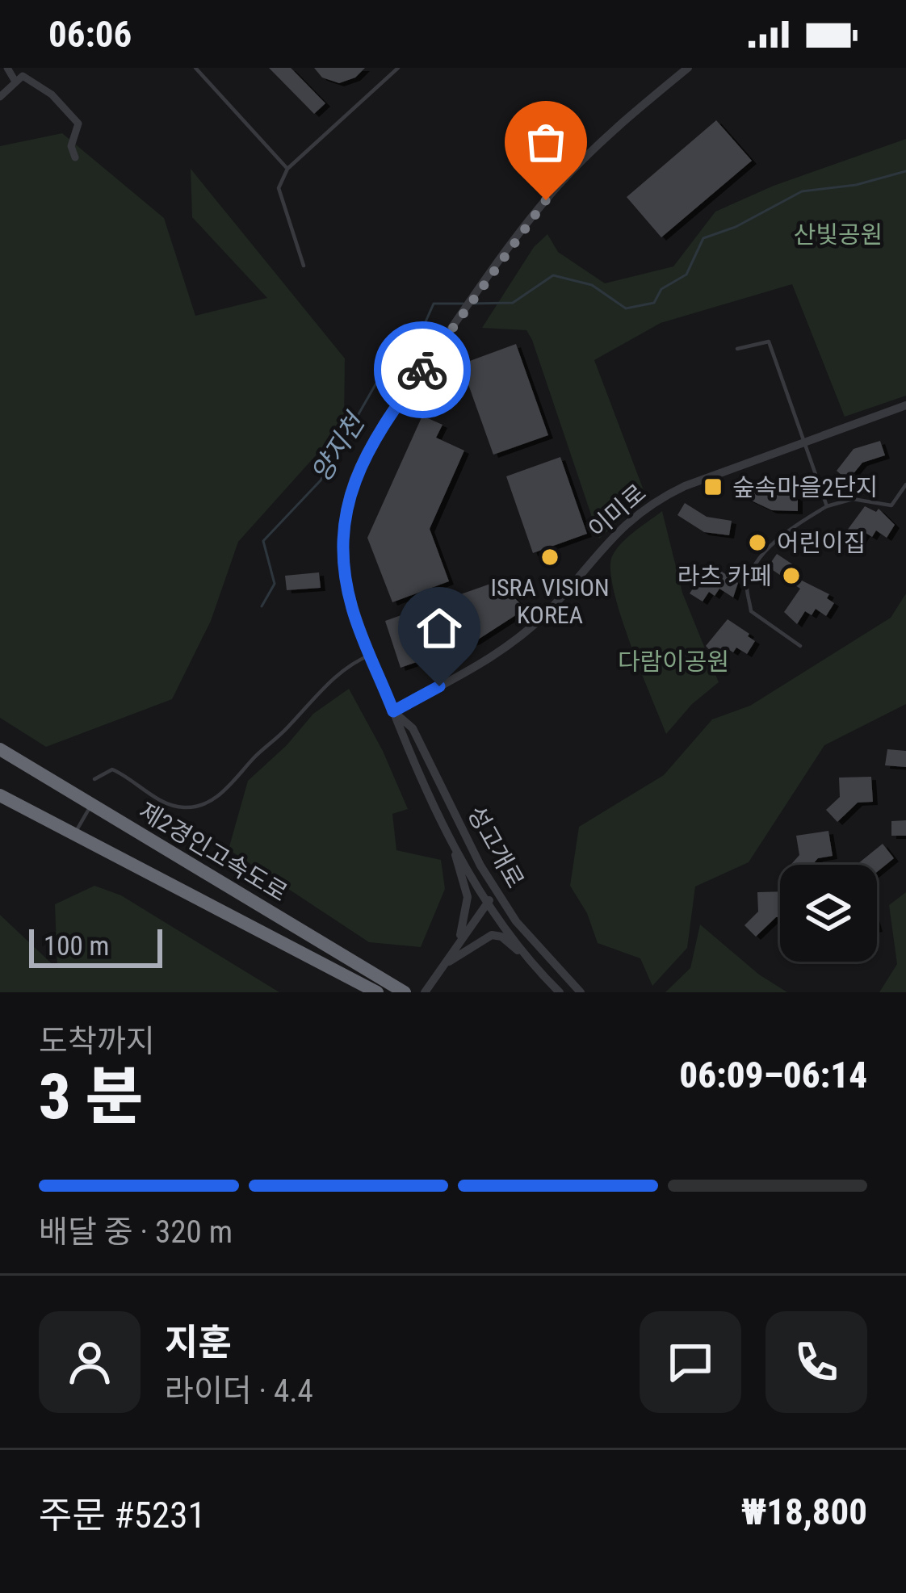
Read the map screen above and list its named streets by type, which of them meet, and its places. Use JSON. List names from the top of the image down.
{
  "streets": {
    "highway": ["제2경인고속도로"],
    "street": ["이미로", "성고개로"]
  },
  "crossings": [
    ["이미로", "성고개로"]
  ],
  "water": ["양지천"],
  "parks": ["산빛공원", "다람이공원"],
  "places": {
    "transit": ["숲속마을2단지"],
    "other": ["어린이집", "ISRA VISION KOREA", "라츠 카페"]
  },
  "scale_bar": "100 m",
  "page": {
    "status": "06:06",
    "scale": "100 m",
    "heading": ["3 분", "도착까지", "06:09–06:14"],
    "panel": [
      "지훈",
      "라이더 · 4.4",
      "주문 #5231",
      "₩18,800"
    ],
    "bar": "배달 중 · 320 m"
  }
}
